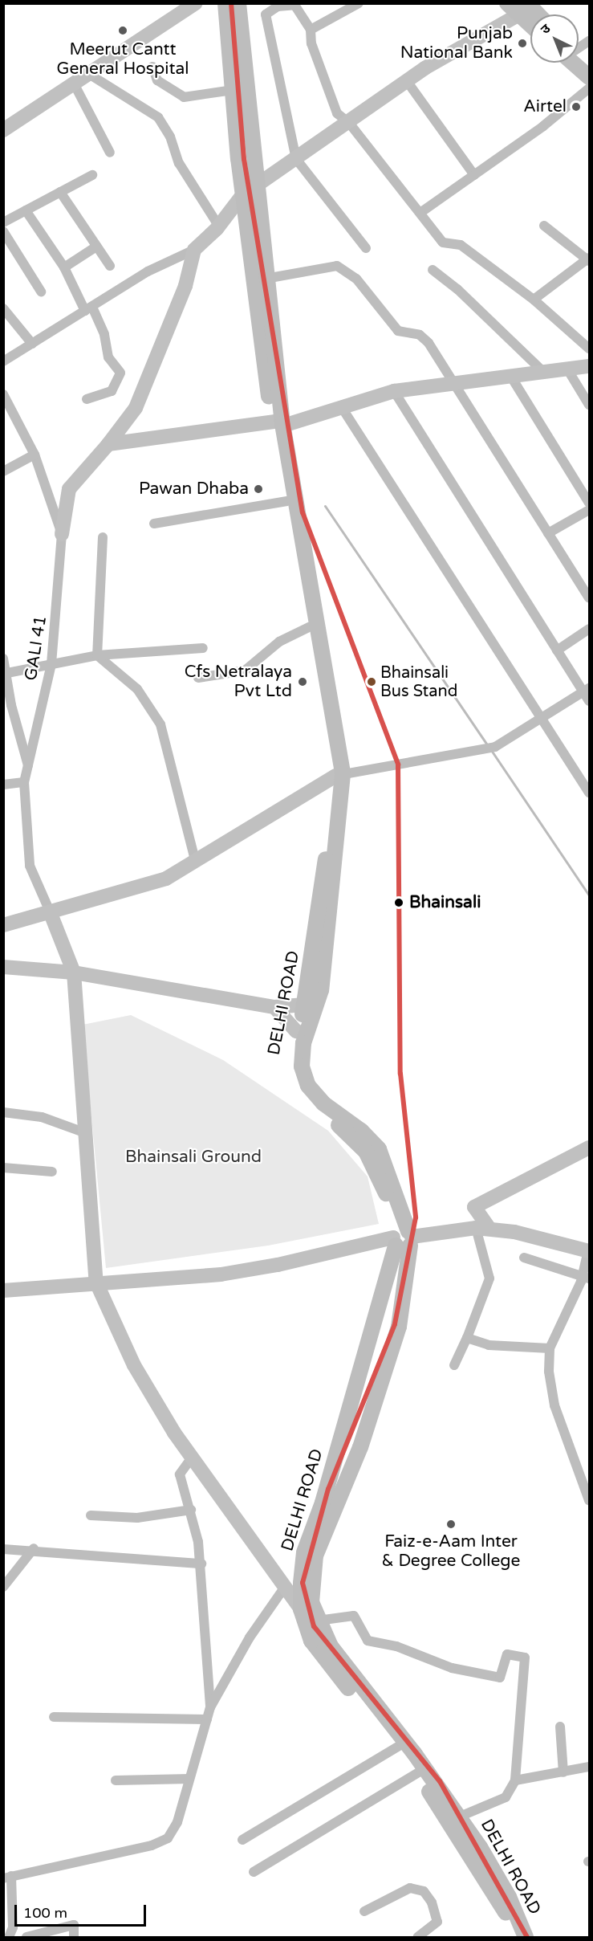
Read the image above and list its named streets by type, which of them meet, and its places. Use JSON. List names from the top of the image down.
{
  "streets": {
    "main road": ["DELHI ROAD"],
    "street": ["GALI 41"]
  },
  "parks": ["Bhainsali Ground"],
  "places": [
    "Meerut Cantt General Hospital",
    "Punjab National Bank",
    "Airtel",
    "Pawan Dhaba",
    "Cfs Netralaya Pvt Ltd",
    "Bhainsali Bus Stand",
    "Bhainsali",
    "Faiz-e-Aam Inter & Degree College"
  ],
  "scale_bar": "100 m",
  "north": "top left"
}
